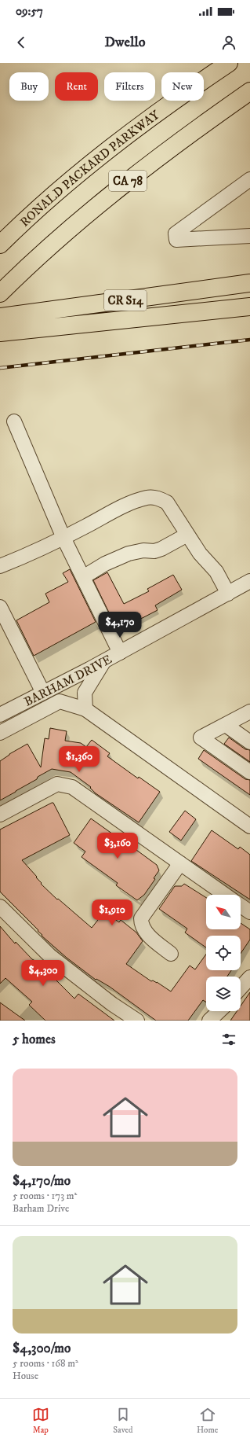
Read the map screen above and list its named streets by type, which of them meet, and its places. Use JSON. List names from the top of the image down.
{
  "streets": {
    "main road": ["RONALD PACKARD PARKWAY", "CA 78", "CR S14"],
    "street": ["BARHAM DRIVE"]
  },
  "north": "top left",
  "page": {
    "status": "09:57",
    "header": "Dwello",
    "chip": [
      "Buy",
      "Rent",
      "Filters",
      "New"
    ],
    "price": [
      "$4,170",
      "$1,360",
      "$3,160",
      "$1,910",
      "$4,300"
    ],
    "heading": "5 homes",
    "list": [
      {
        "name": "$4,170/mo",
        "note": "5 rooms · 173 m² · Barham Drive"
      },
      {
        "name": "$4,300/mo",
        "note": "5 rooms · 168 m² · House"
      }
    ],
    "tabs": ["Map", "Saved", "Home"]
  }
}
